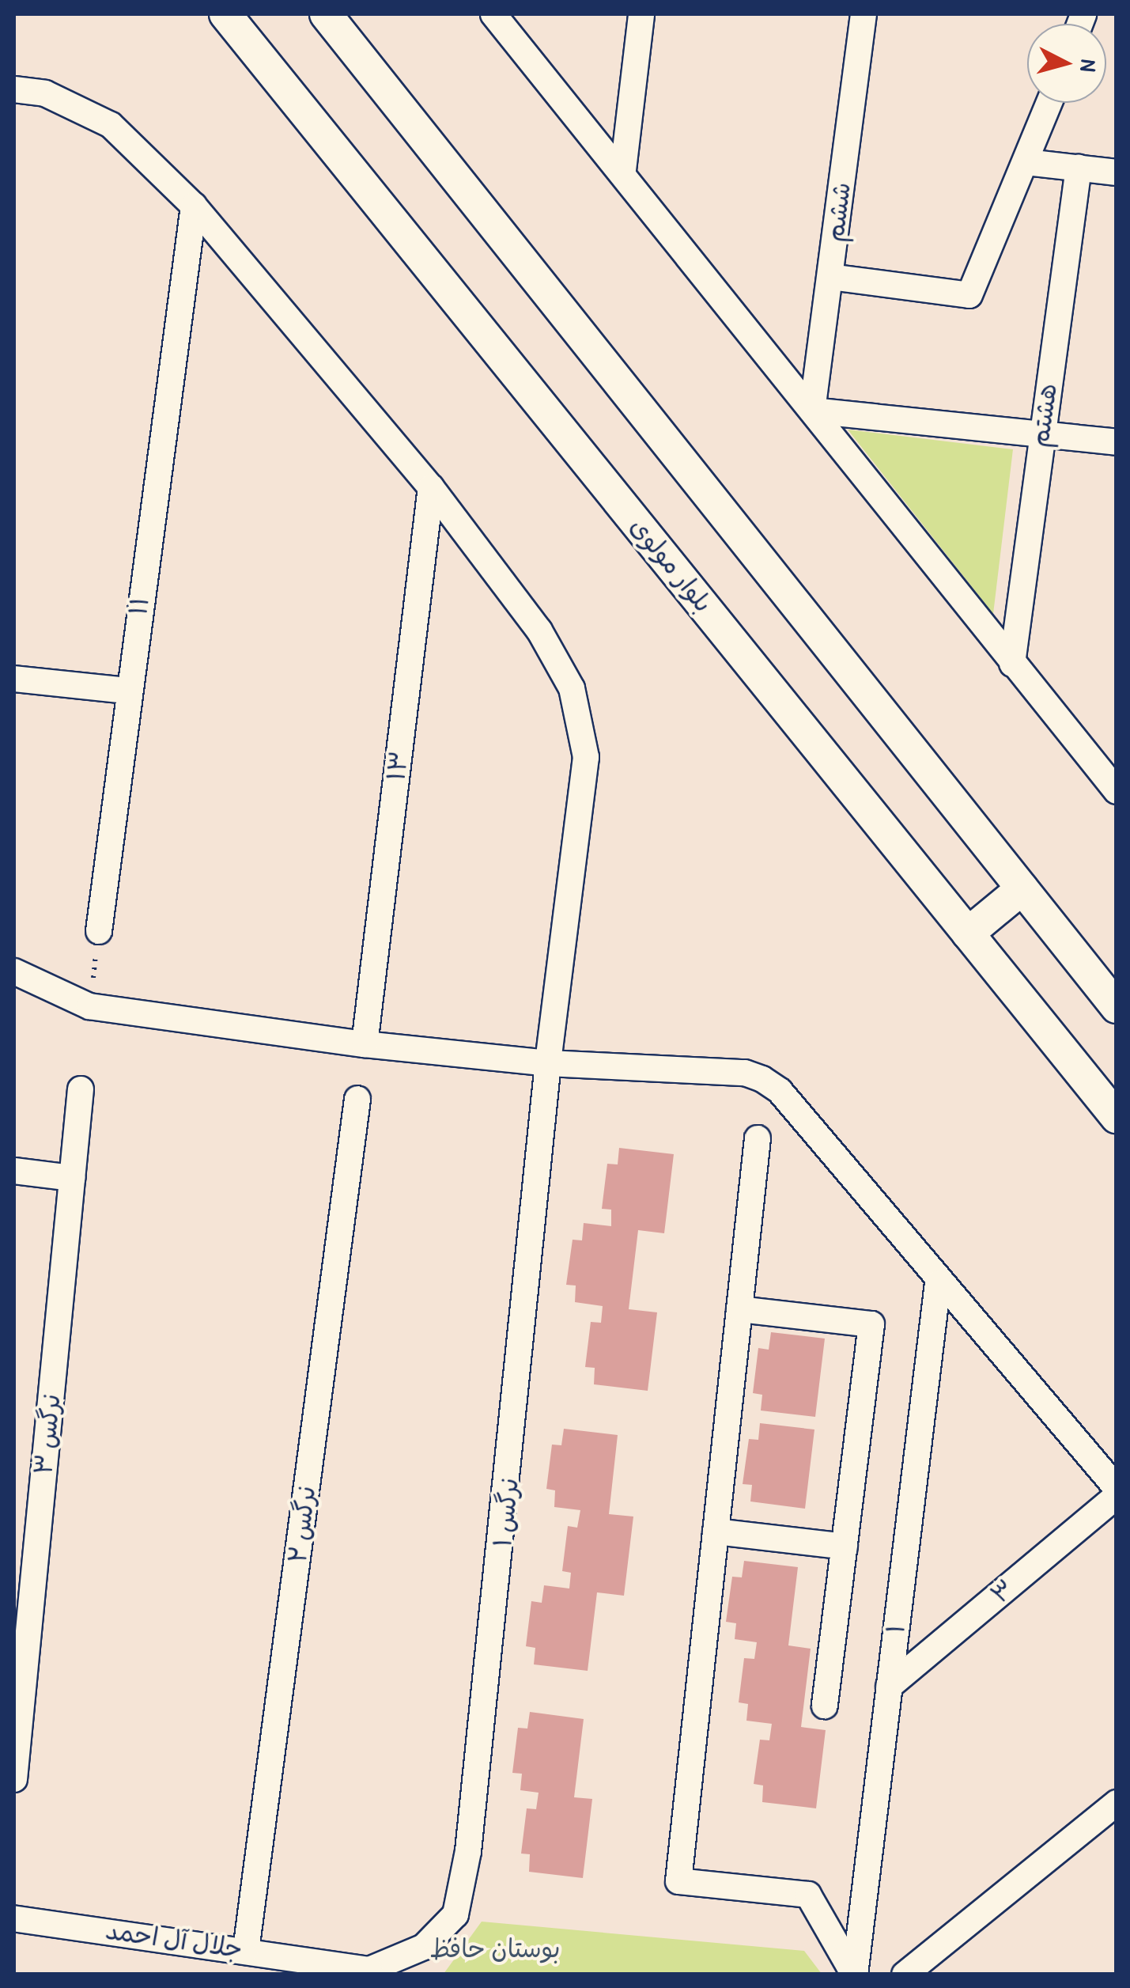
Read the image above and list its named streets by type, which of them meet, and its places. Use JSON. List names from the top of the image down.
{
  "streets": {
    "street": [
      "ششم",
      "هشتم",
      "بلوار مولوی",
      "۱۱",
      "۱۳",
      "نرگس ۳",
      "نرگس ۱",
      "نرگس ۲",
      "۳",
      "۱",
      "جلال آل احمد"
    ]
  },
  "crossings": [
    ["۱۱", "نرگس ۱"],
    ["۱۳", "نرگس ۱"],
    ["نرگس ۱", "جلال آل احمد"],
    ["نرگس ۲", "جلال آل احمد"],
    ["۳", "۱"]
  ],
  "parks": ["بوستان حافظ"],
  "north": "right"
}
